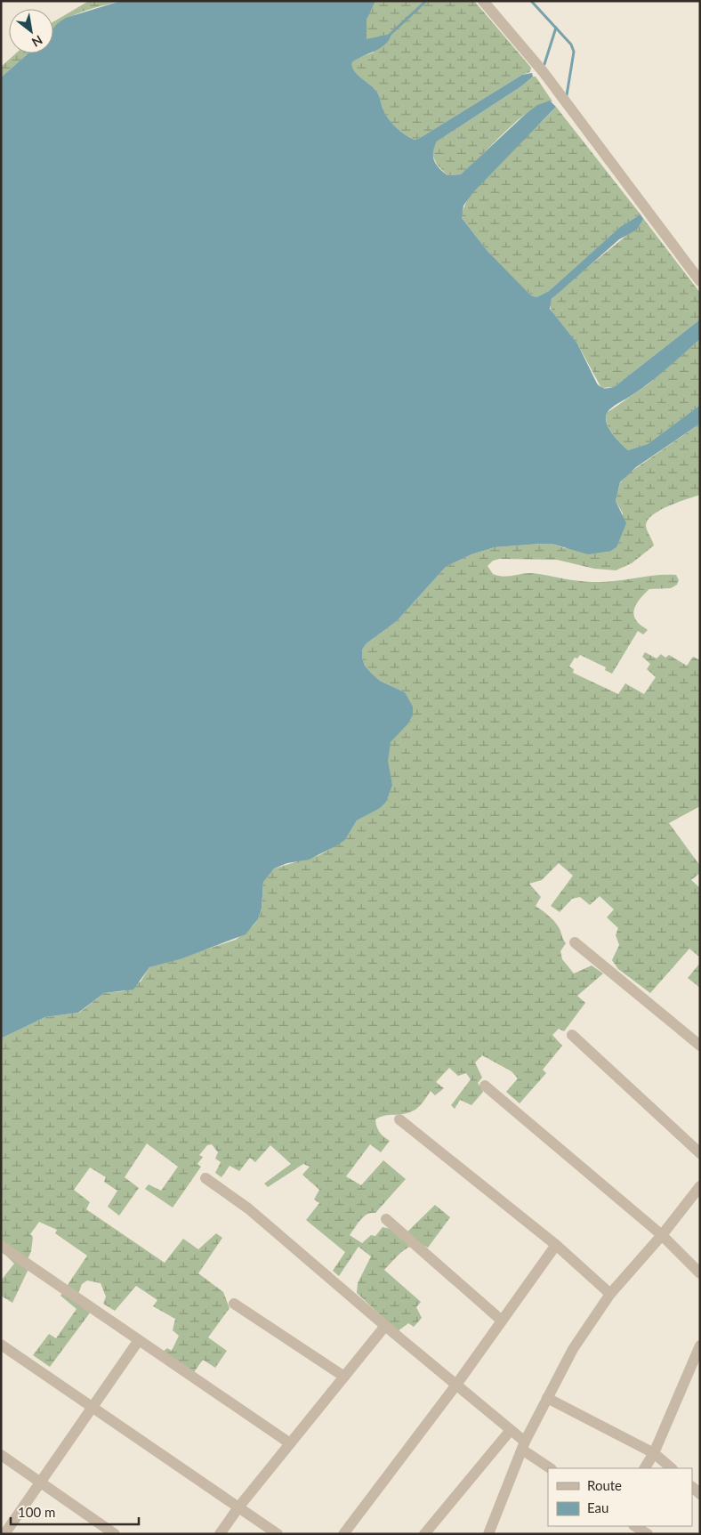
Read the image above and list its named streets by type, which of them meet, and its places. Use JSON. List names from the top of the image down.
{
  "legend": ["Route", "Eau"],
  "scale_bar": "100 m",
  "north": "bottom right"
}
